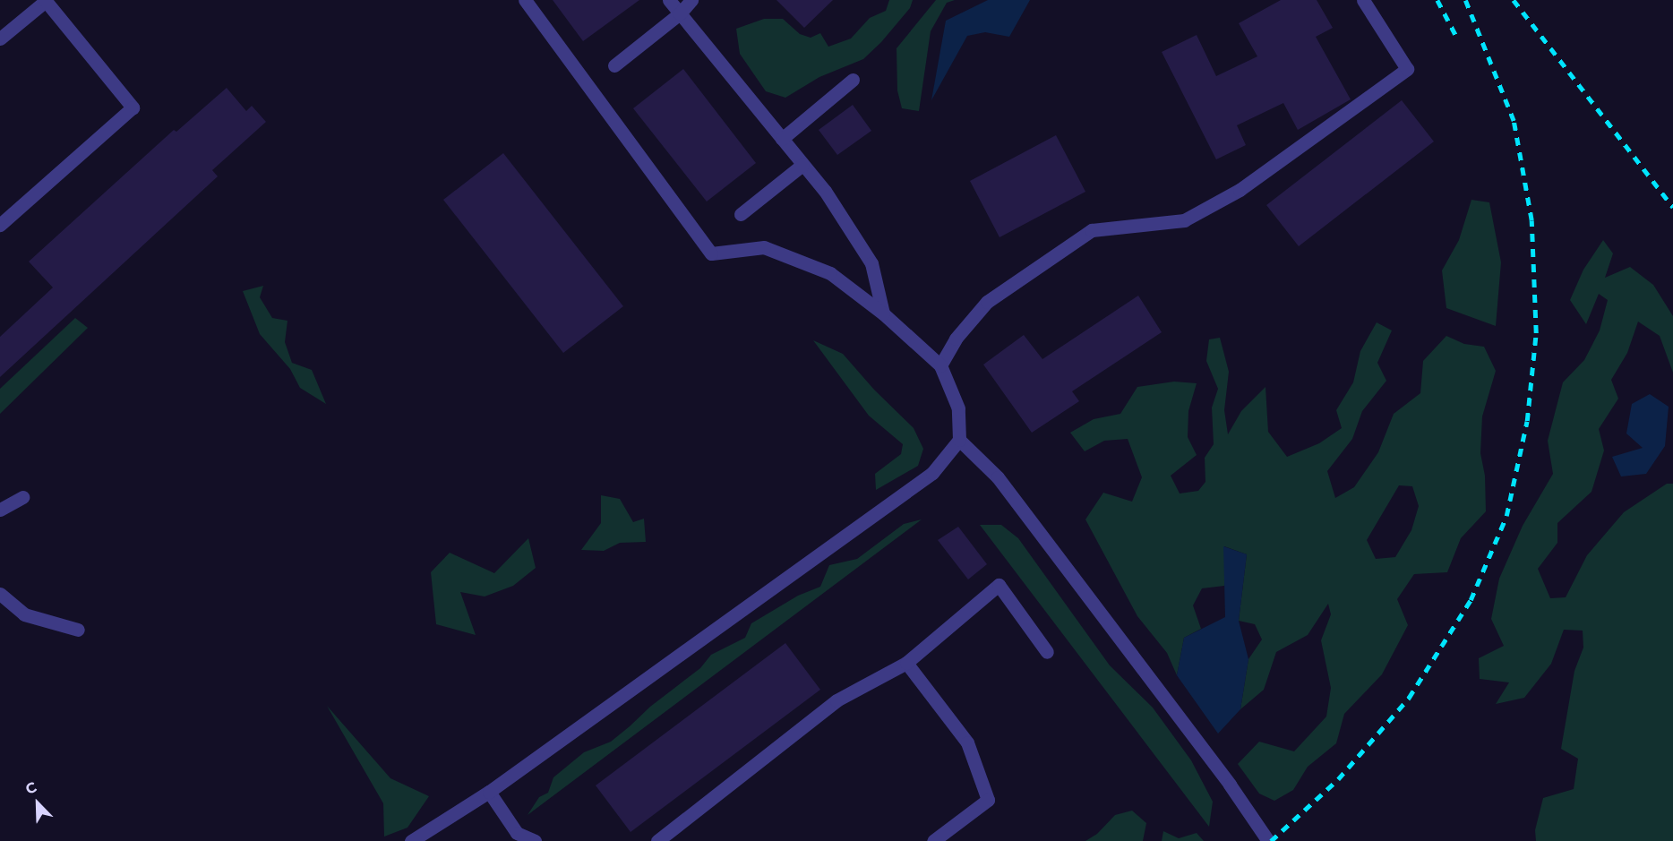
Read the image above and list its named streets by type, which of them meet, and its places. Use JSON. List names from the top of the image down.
{
  "north": "top left"
}
